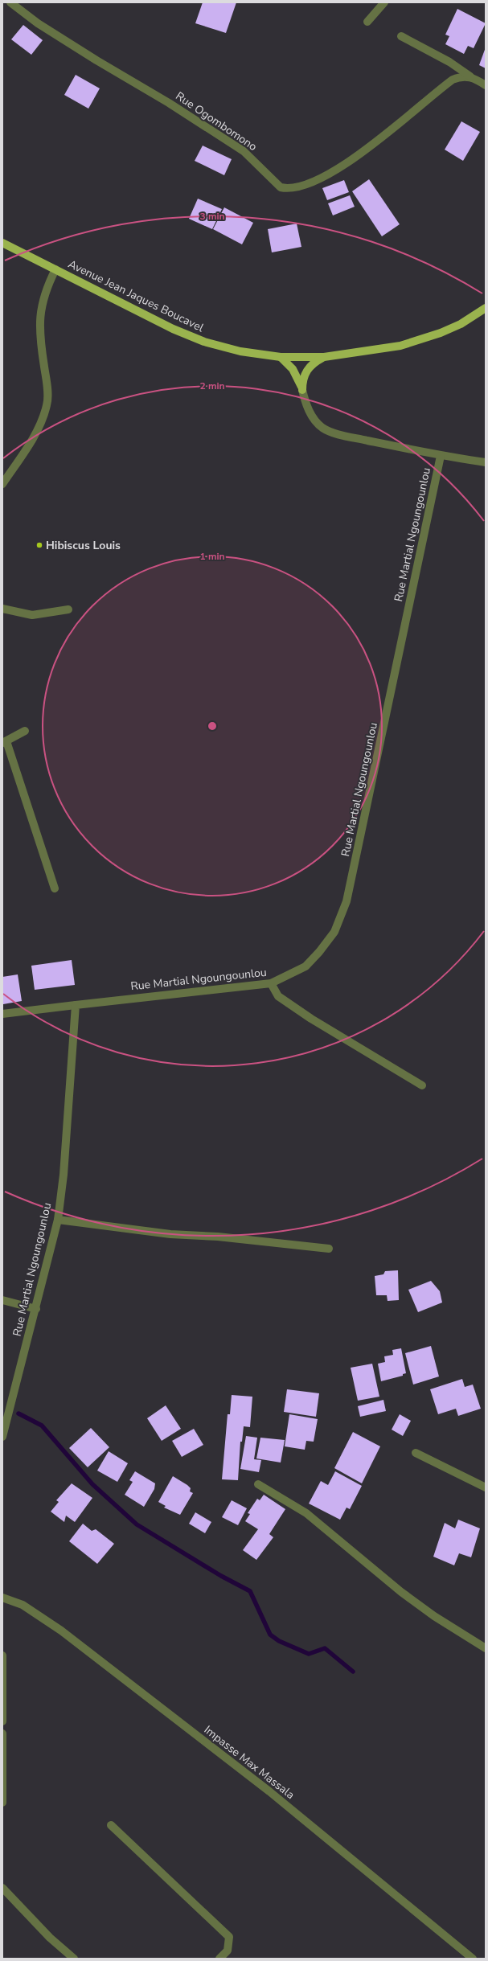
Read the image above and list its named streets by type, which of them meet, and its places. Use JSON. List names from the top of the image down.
{
  "streets": {
    "main road": ["Avenue Jean Jaques Boucavel"],
    "street": ["Rue Ogombomono", "Rue Martial Ngoungounlou", "Impasse Max Massala"]
  },
  "places": ["Hibiscus Louis"],
  "rings": ["3 min", "2 min", "1 min"]
}
